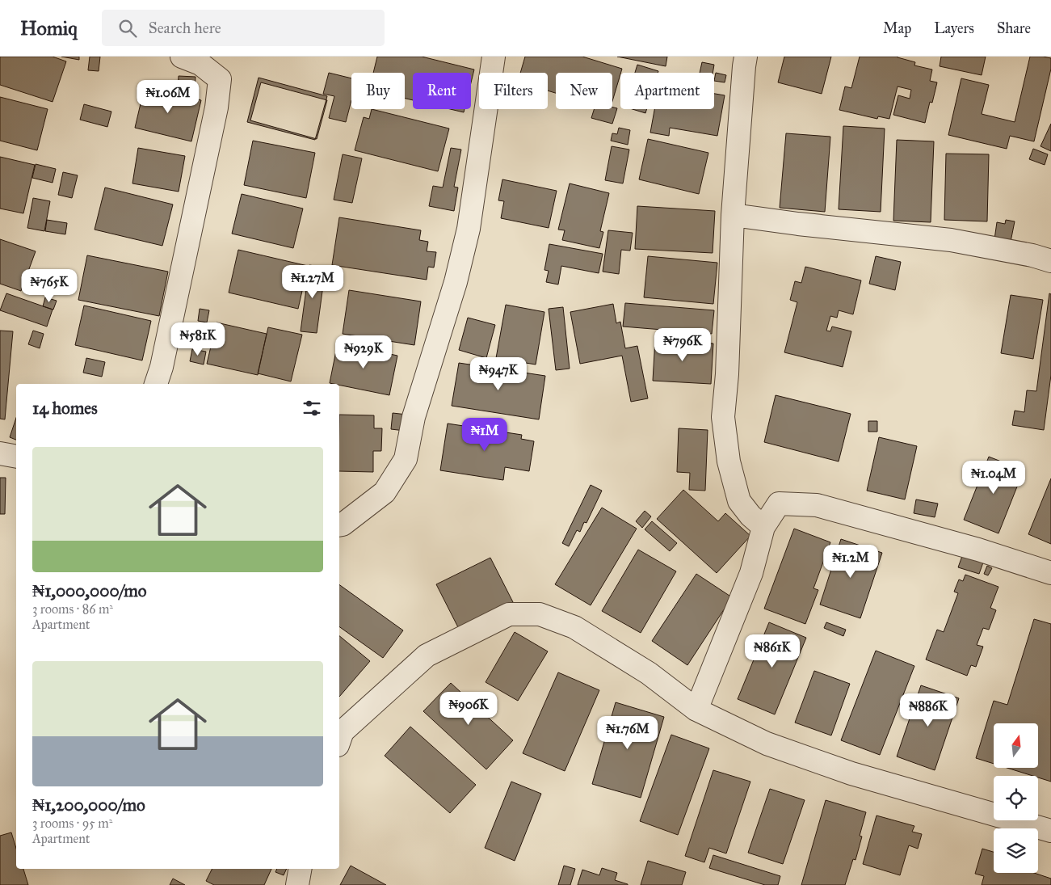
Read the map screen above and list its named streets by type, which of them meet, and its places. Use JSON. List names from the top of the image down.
{
  "north": "top",
  "page": {
    "header": "Homiq",
    "search": "Search here",
    "nav": ["Map", "Layers", "Share"],
    "chip": [
      "Buy",
      "Rent",
      "Filters",
      "New",
      "Apartment"
    ],
    "price": [
      "₦1.06M",
      "₦1.27M",
      "₦765K",
      "₦581K",
      "₦796K",
      "₦929K",
      "₦947K",
      "₦1M",
      "₦1.04M",
      "₦1.2M",
      "₦861K",
      "₦906K",
      "₦886K",
      "₦1.76M"
    ],
    "heading": "14 homes",
    "list": [
      {
        "name": "₦1,000,000/mo",
        "note": "3 rooms · 86 m² · Apartment"
      },
      {
        "name": "₦1,200,000/mo",
        "note": "3 rooms · 95 m² · Apartment"
      }
    ]
  }
}
